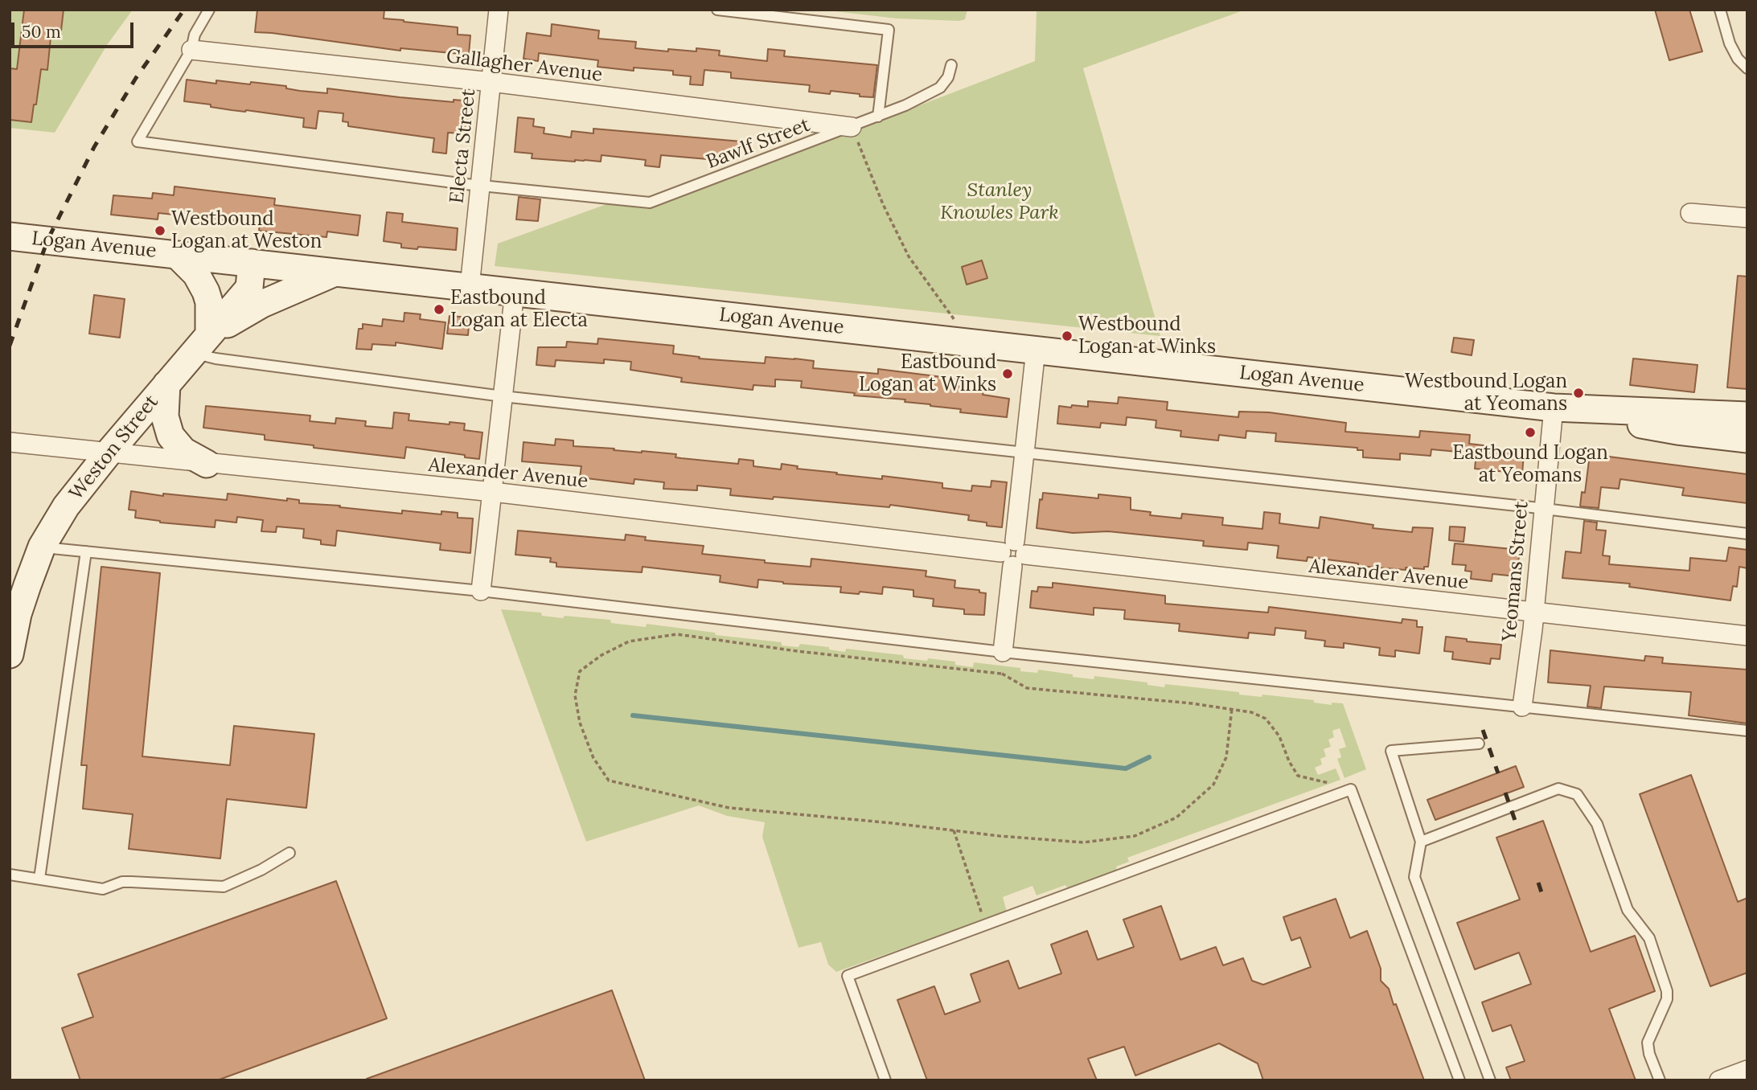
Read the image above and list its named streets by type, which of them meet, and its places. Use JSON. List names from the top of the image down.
{
  "streets": {
    "main road": ["Logan Avenue", "Weston Street"],
    "street": [
      "Gallagher Avenue",
      "Electa Street",
      "Alexander Avenue",
      "Yeomans Street"
    ],
    "lane": ["Bawlf Street"]
  },
  "crossings": [
    ["Gallagher Avenue", "Bawlf Street"],
    ["Gallagher Avenue", "Electa Street"],
    ["Bawlf Street", "Electa Street"],
    ["Electa Street", "Logan Avenue"],
    ["Logan Avenue", "Weston Street"],
    ["Logan Avenue", "Yeomans Street"],
    ["Weston Street", "Alexander Avenue"],
    ["Alexander Avenue", "Yeomans Street"]
  ],
  "parks": ["Stanley Knowles Park"],
  "places": [
    "Westbound Logan at Weston",
    "Eastbound Logan at Electa",
    "Westbound Logan at Winks",
    "Eastbound Logan at Winks",
    "Westbound Logan at Yeomans",
    "Eastbound Logan at Yeomans"
  ],
  "scale_bar": "50 m"
}
